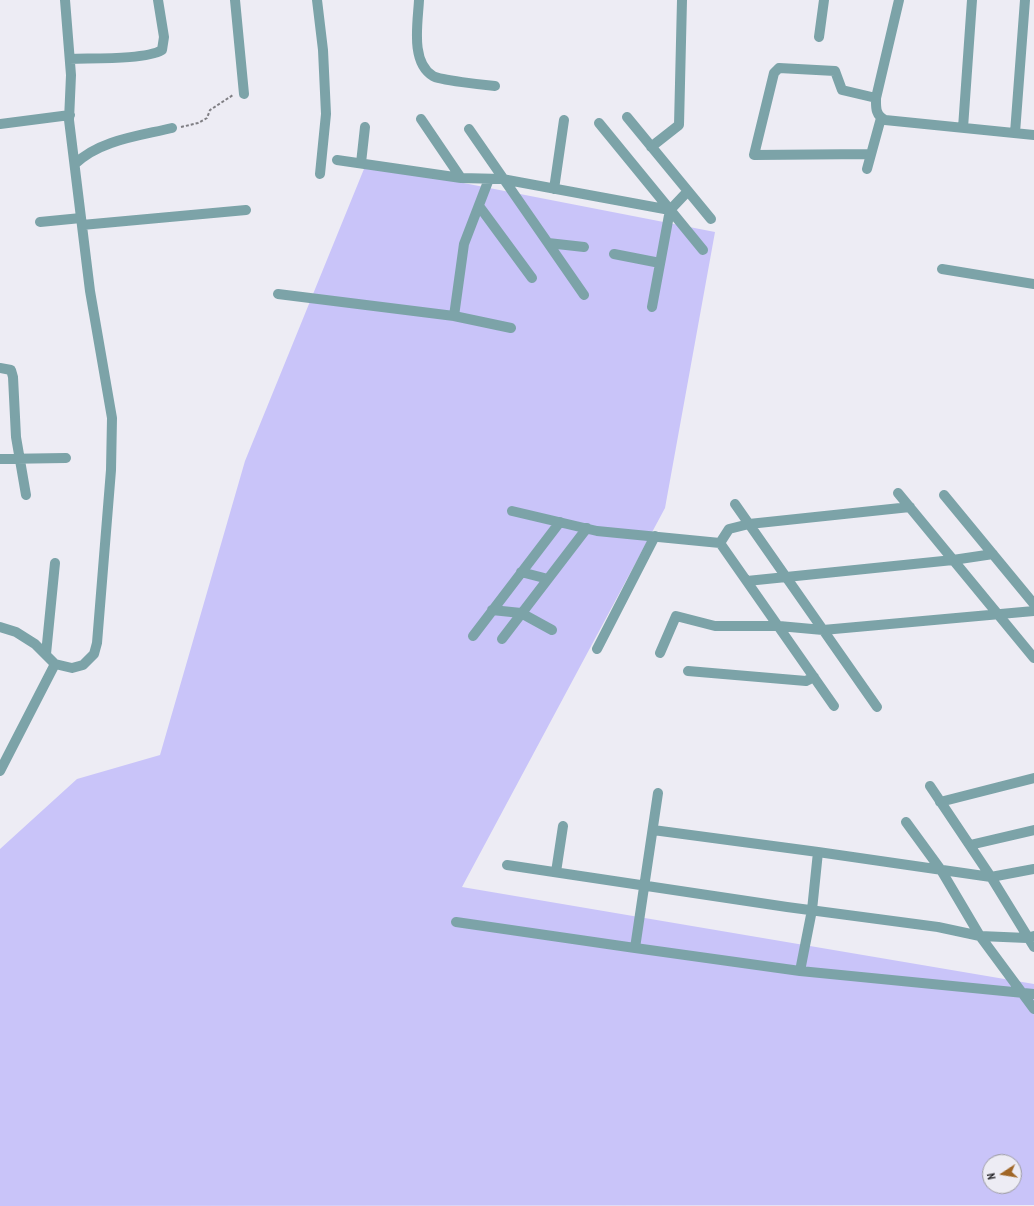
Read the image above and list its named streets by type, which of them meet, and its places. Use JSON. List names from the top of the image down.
{
  "north": "left"
}
